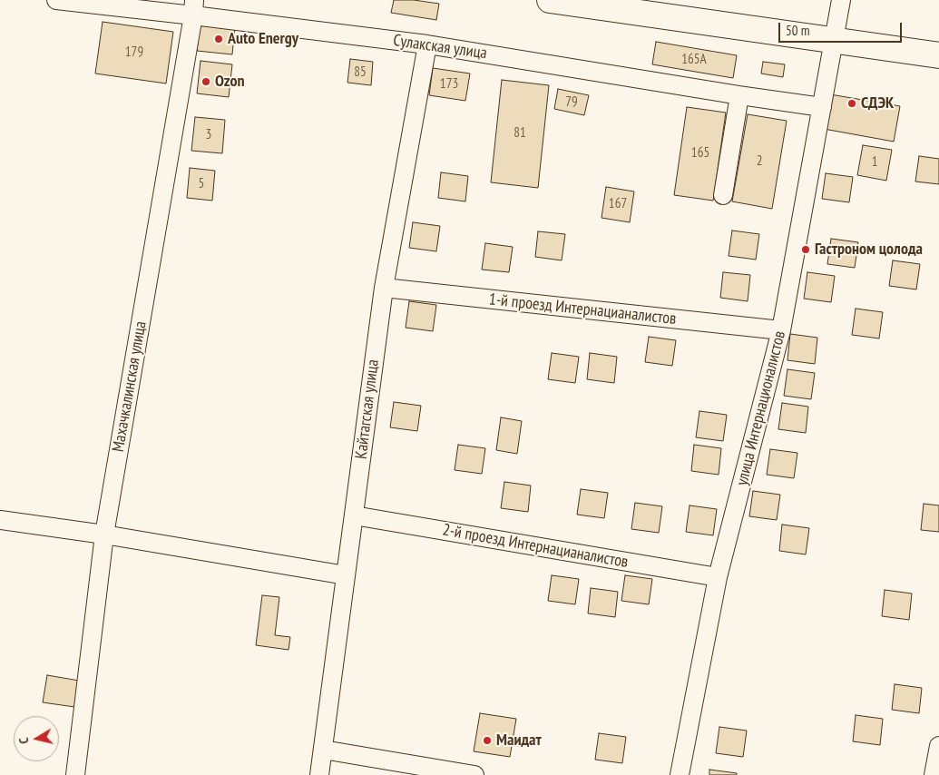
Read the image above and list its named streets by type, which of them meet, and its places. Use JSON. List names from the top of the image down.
{
  "streets": {
    "street": [
      "Сулакская улица",
      "1-й проезд Интернацианалистов",
      "Махачкалинская улица",
      "улица Интернационалистов",
      "Кайтагская улица",
      "2-й проезд Интернацианалистов"
    ]
  },
  "crossings": [
    ["Сулакская улица", "Махачкалинская улица"],
    ["Сулакская улица", "улица Интернационалистов"],
    ["Сулакская улица", "Кайтагская улица"],
    ["1-й проезд Интернацианалистов", "улица Интернационалистов"],
    ["1-й проезд Интернацианалистов", "Кайтагская улица"],
    ["улица Интернационалистов", "2-й проезд Интернацианалистов"],
    ["Кайтагская улица", "2-й проезд Интернацианалистов"]
  ],
  "places": [
    "Auto Energy",
    "Ozon",
    "СДЭК",
    "Гастроном цолода",
    "Маидат"
  ],
  "house_numbers": [
    "179",
    "165А",
    "85",
    "173",
    "79",
    "81",
    "3",
    "165",
    "2",
    "1",
    "5",
    "167"
  ],
  "scale_bar": "50 m",
  "north": "left"
}
